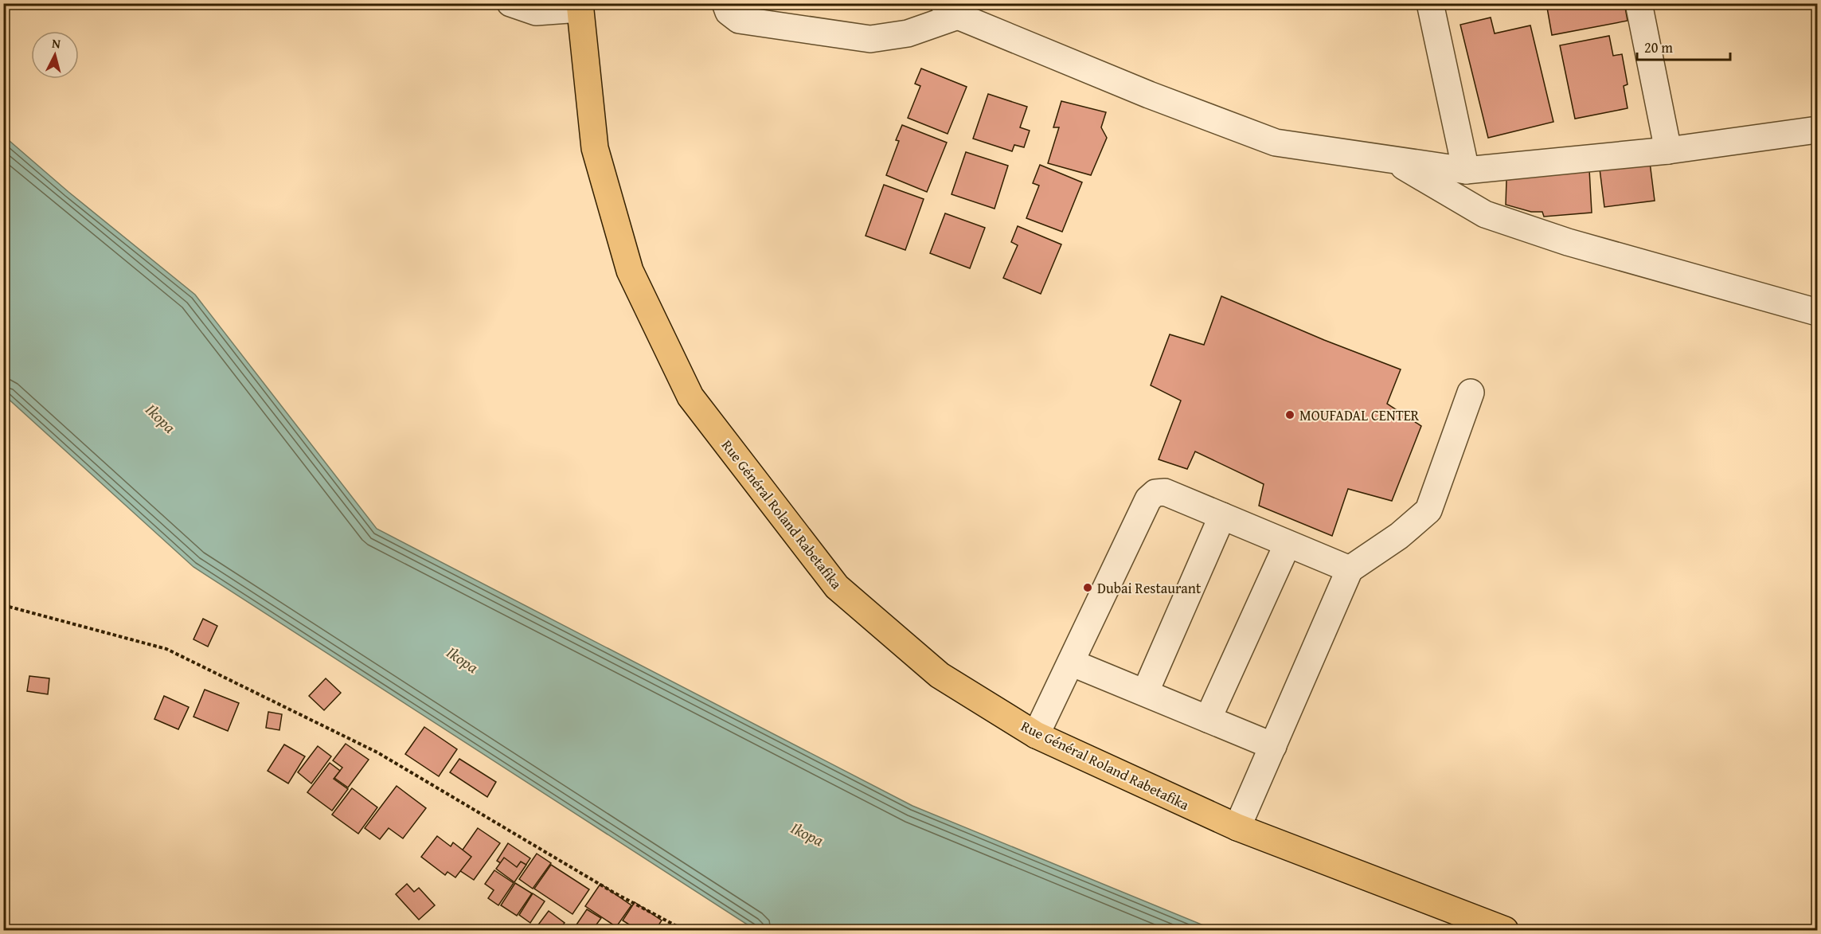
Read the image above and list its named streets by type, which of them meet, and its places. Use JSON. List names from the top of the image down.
{
  "streets": {
    "main road": ["Rue Général Roland Rabetafika"]
  },
  "water": ["Ikopa"],
  "places": ["MOUFADAL CENTER", "Dubai Restaurant"],
  "scale_bar": "20 m",
  "north": "top"
}
